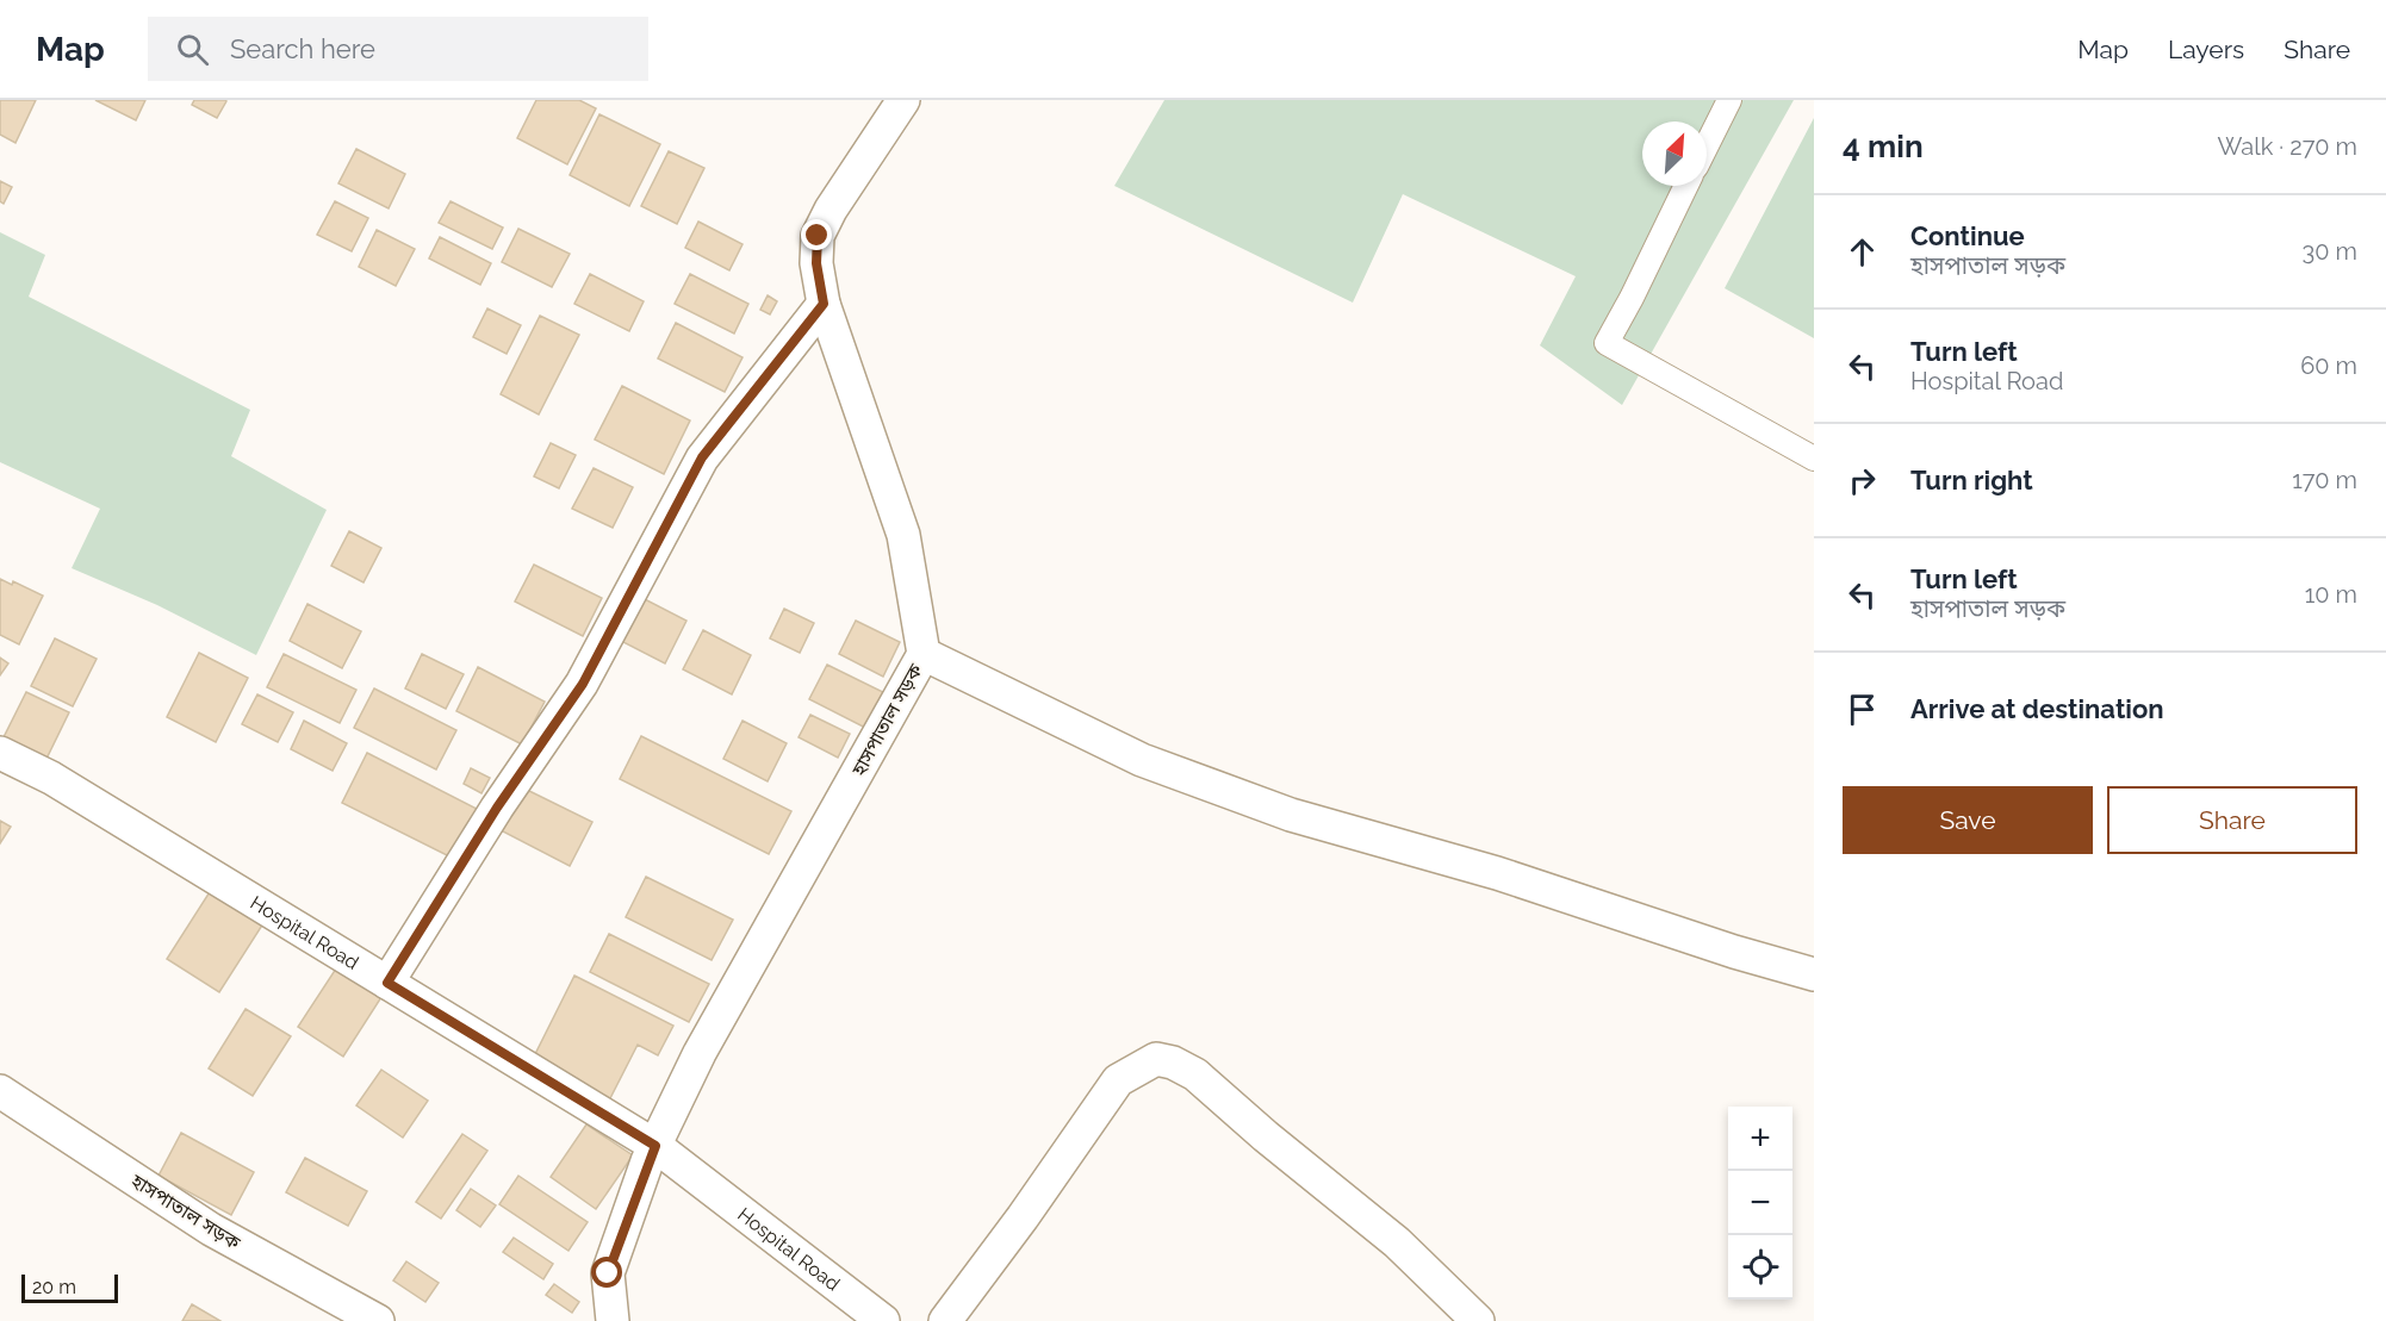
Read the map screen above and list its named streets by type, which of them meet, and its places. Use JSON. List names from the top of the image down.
{
  "streets": {
    "street": ["হাসপাতাল সড়ক", "Hospital Road"]
  },
  "crossings": [
    ["হাসপাতাল সড়ক", "Hospital Road"]
  ],
  "scale_bar": "20 m",
  "north": "top right",
  "page": {
    "header": "Map",
    "search": "Search here",
    "nav": ["Map", "Layers", "Share"],
    "heading": ["4 min", "Walk · 270 m"],
    "list": [
      ["Continue", "হাসপাতাল সড়ক", "30 m"],
      ["Turn left", "Hospital Road", "60 m"],
      ["Turn right", "170 m"],
      ["Turn left", "হাসপাতাল সড়ক", "10 m"],
      "Arrive at destination"
    ],
    "buttons": ["Save", "Share"],
    "map_buttons": ["+", "−"],
    "scale": "20 m"
  }
}
